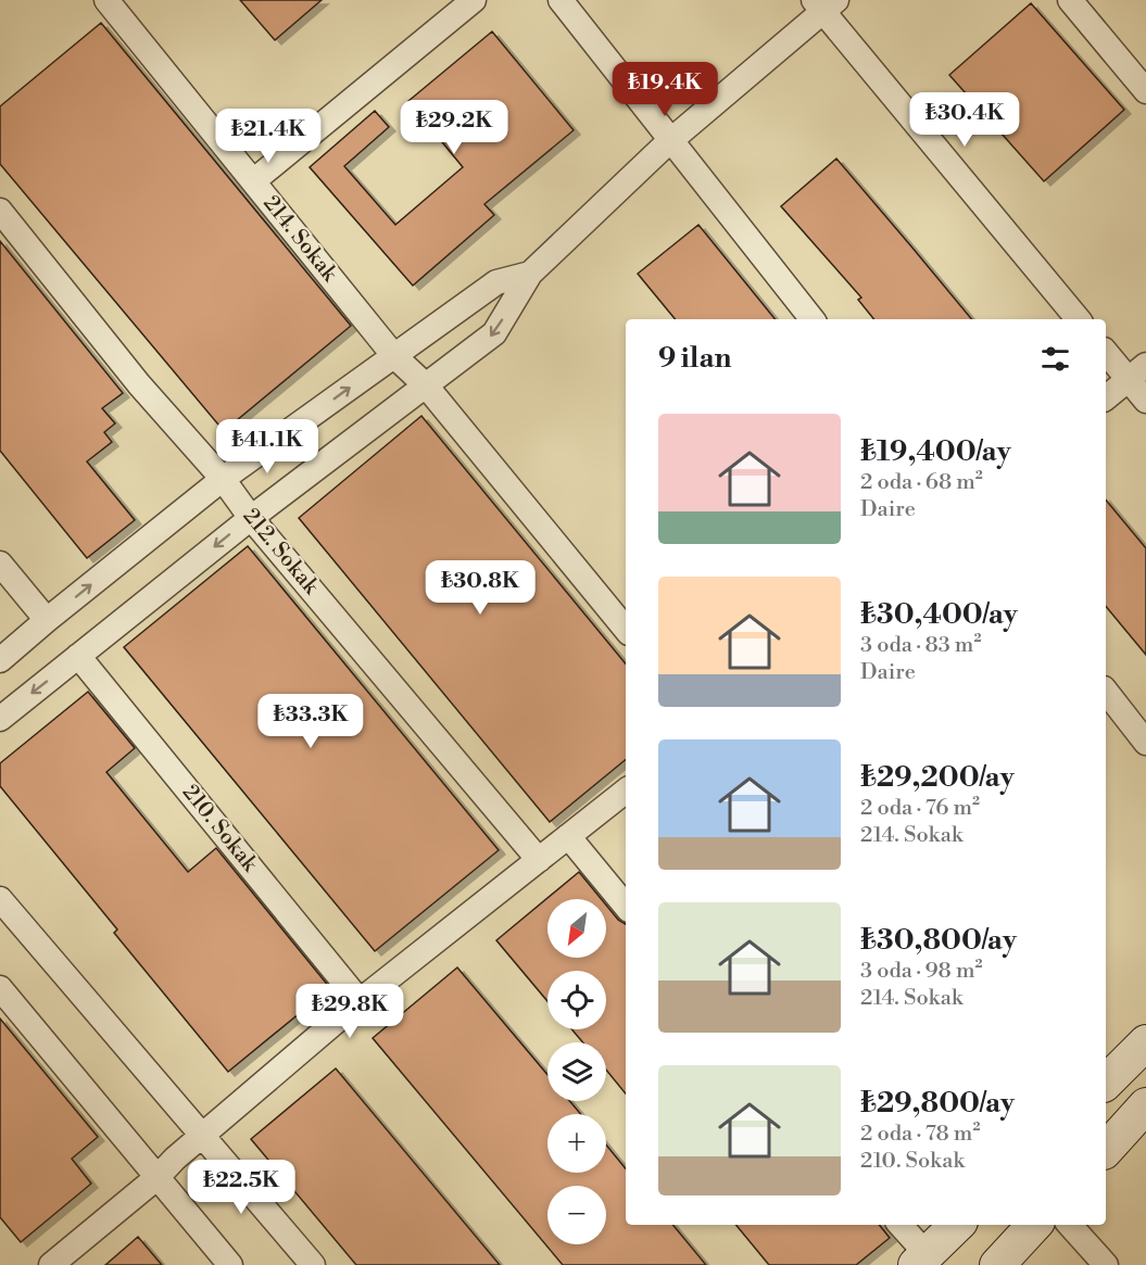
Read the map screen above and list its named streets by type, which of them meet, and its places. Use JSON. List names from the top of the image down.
{
  "streets": {
    "street": ["214. Sokak", "212. Sokak", "210. Sokak"]
  },
  "north": "bottom left",
  "page": {
    "price": [
      "₺19.4K",
      "₺30.4K",
      "₺29.2K",
      "₺21.4K",
      "₺41.1K",
      "₺30.8K",
      "₺33.3K",
      "₺29.8K",
      "₺22.5K"
    ],
    "heading": "9 ilan",
    "list": [
      {
        "name": "₺19,400/ay",
        "note": "2 oda · 68 m² · Daire"
      },
      {
        "name": "₺30,400/ay",
        "note": "3 oda · 83 m² · Daire"
      },
      {
        "name": "₺29,200/ay",
        "note": "2 oda · 76 m² · 214. Sokak"
      },
      {
        "name": "₺30,800/ay",
        "note": "3 oda · 98 m² · 214. Sokak"
      },
      {
        "name": "₺29,800/ay",
        "note": "2 oda · 78 m² · 210. Sokak"
      }
    ],
    "map_buttons": ["+", "−"]
  }
}
